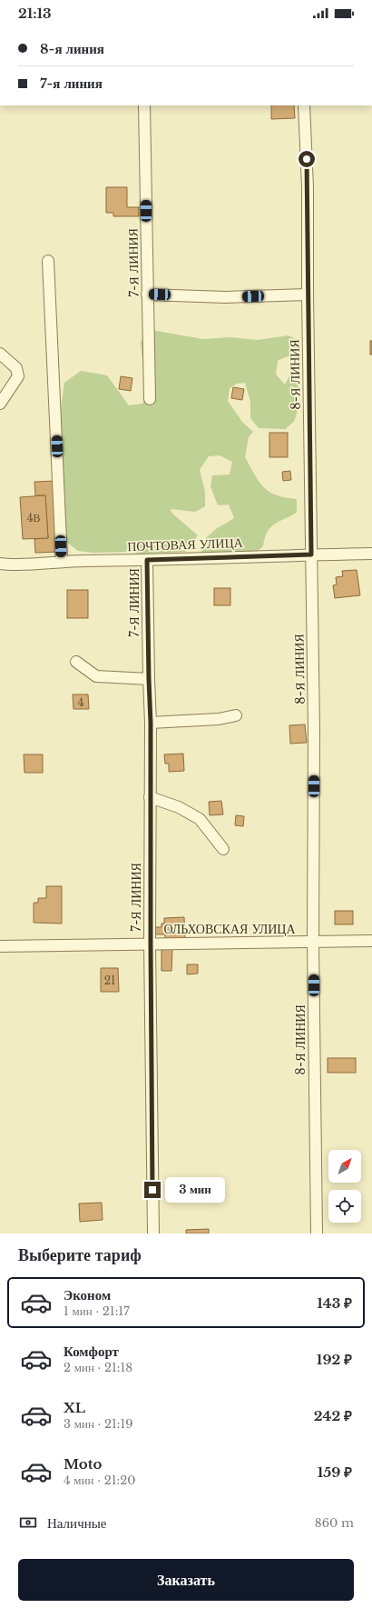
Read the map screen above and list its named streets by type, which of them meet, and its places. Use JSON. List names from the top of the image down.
{
  "streets": {
    "street": [
      "7-Я ЛИНИЯ",
      "8-Я ЛИНИЯ",
      "ПОЧТОВАЯ УЛИЦА",
      "ОЛЬХОВСКАЯ УЛИЦА"
    ]
  },
  "crossings": [
    ["7-Я ЛИНИЯ", "ПОЧТОВАЯ УЛИЦА"],
    ["7-Я ЛИНИЯ", "ОЛЬХОВСКАЯ УЛИЦА"],
    ["8-Я ЛИНИЯ", "ПОЧТОВАЯ УЛИЦА"],
    ["8-Я ЛИНИЯ", "ОЛЬХОВСКАЯ УЛИЦА"]
  ],
  "house_numbers": ["4В", "4", "21"],
  "north": "top right",
  "page": {
    "status": "21:13",
    "banner": ["8-я линия", "7-я линия"],
    "bubble": "3 мин",
    "heading": "Выберите тариф",
    "list": [
      {
        "name": "Эконом",
        "note": "1 мин · 21:17",
        "value": "143 ₽"
      },
      {
        "name": "Комфорт",
        "note": "2 мин · 21:18",
        "value": "192 ₽"
      },
      {
        "name": "XL",
        "note": "3 мин · 21:19",
        "value": "242 ₽"
      },
      {
        "name": "Moto",
        "note": "4 мин · 21:20",
        "value": "159 ₽"
      }
    ],
    "pay": ["Наличные", "860 m"],
    "buttons": "Заказать"
  }
}
